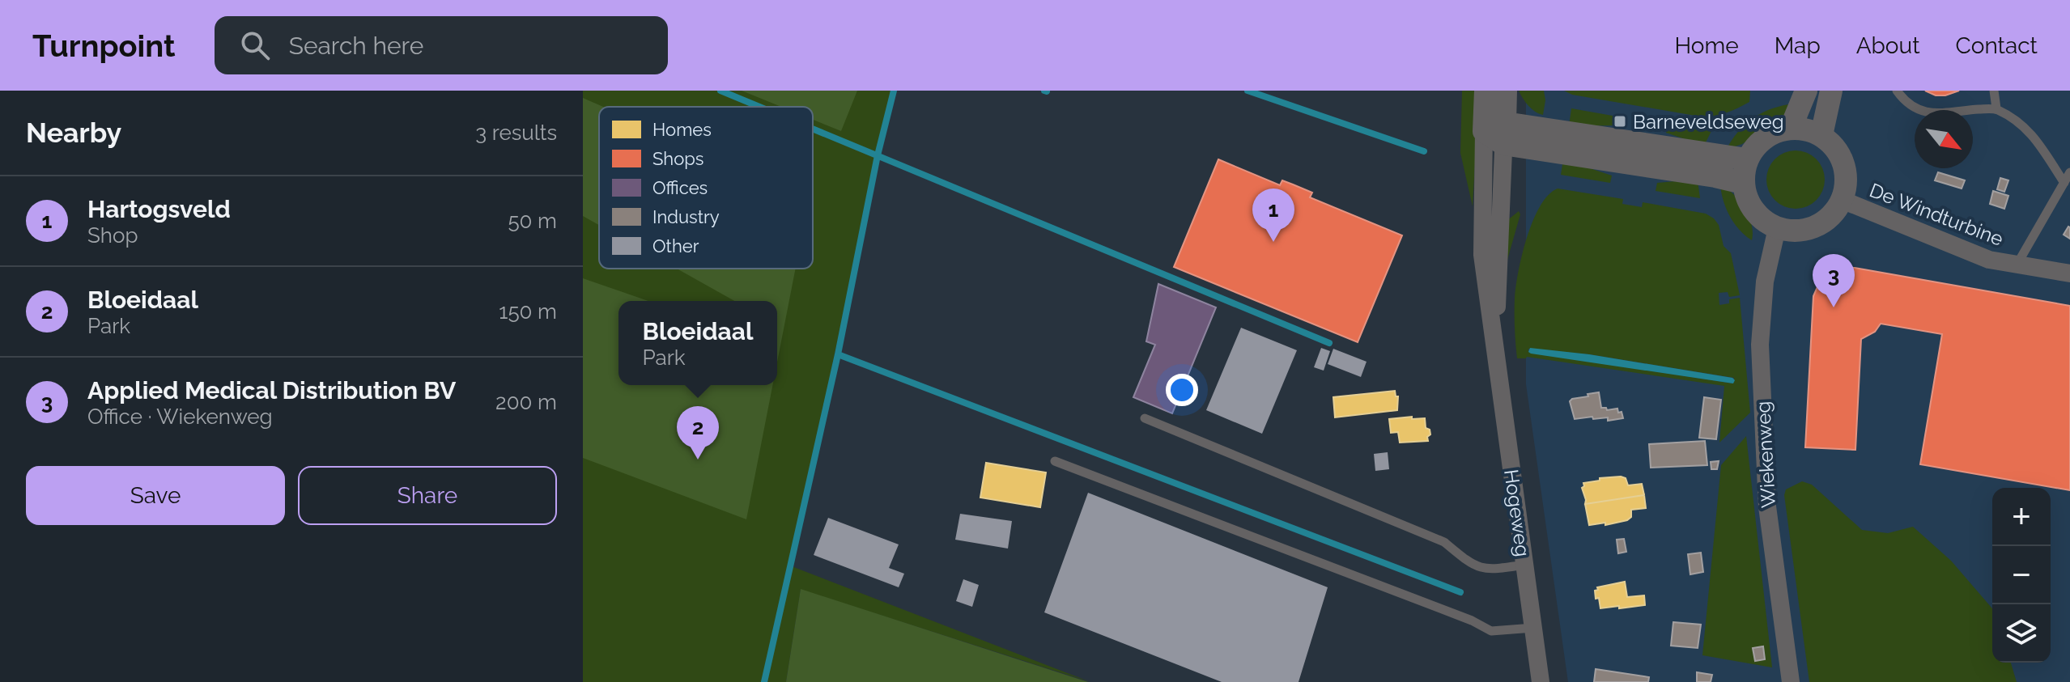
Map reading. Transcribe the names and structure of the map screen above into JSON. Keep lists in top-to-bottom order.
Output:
{
  "streets": {
    "street": ["De Windturbine", "Wiekenweg", "Hogeweg"]
  },
  "crossings": [
    ["De Windturbine", "Wiekenweg"]
  ],
  "places": {
    "transit": ["Barneveldseweg"]
  },
  "legend": [
    "Homes",
    "Shops",
    "Offices",
    "Industry",
    "Other"
  ],
  "north": "bottom right",
  "page": {
    "header": "Turnpoint",
    "search": "Search here",
    "nav": [
      "Home",
      "Map",
      "About",
      "Contact"
    ],
    "heading": ["Nearby", "3 results"],
    "list": [
      {
        "mark": "1",
        "name": "Hartogsveld",
        "note": "Shop",
        "value": "50 m"
      },
      {
        "mark": "2",
        "name": "Bloeidaal",
        "note": "Park",
        "value": "150 m"
      },
      {
        "mark": "3",
        "name": "Applied Medical Distribution BV",
        "note": "Office · Wiekenweg",
        "value": "200 m"
      }
    ],
    "pins": ["1", "3", "2"],
    "popup": ["Bloeidaal", "Park"],
    "buttons": ["Save", "Share"],
    "map_buttons": ["+", "−"]
  }
}
